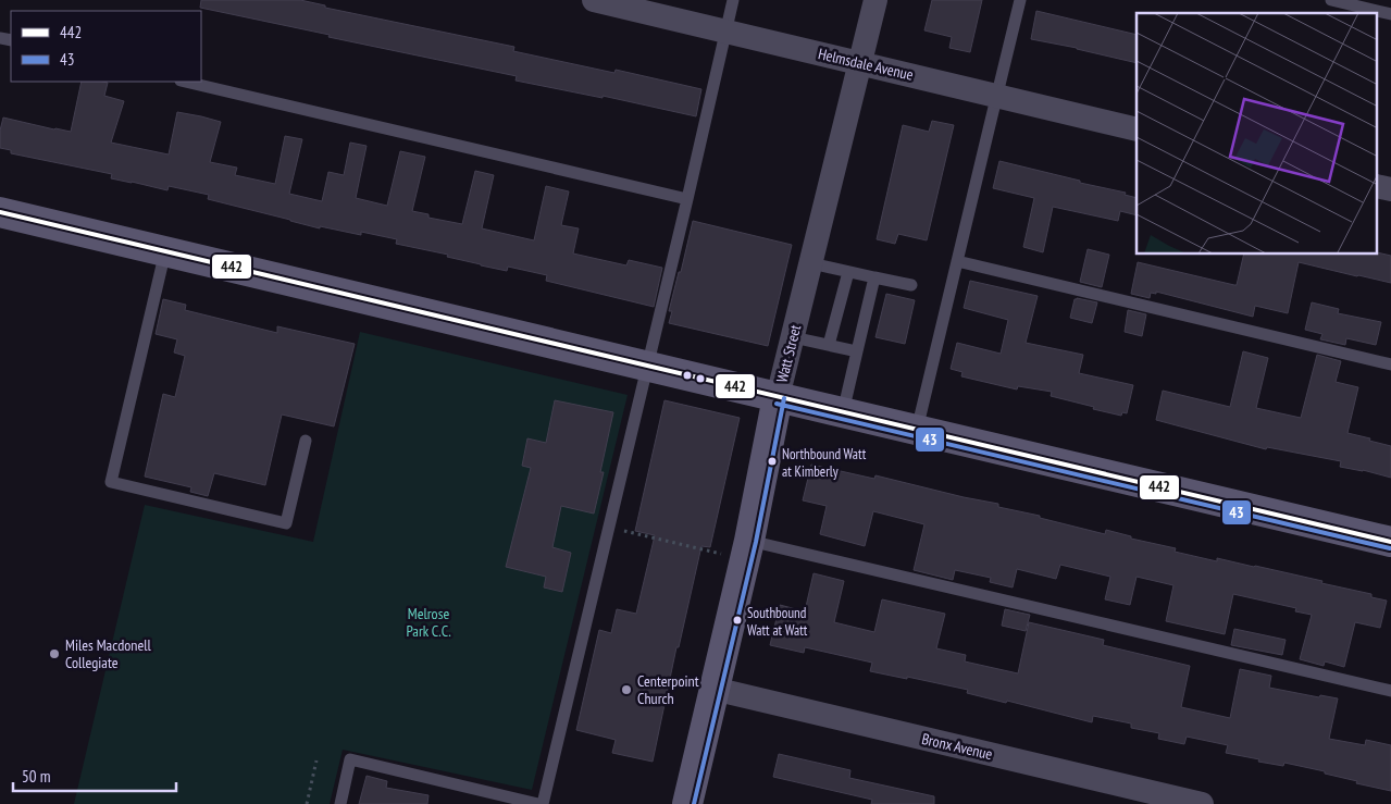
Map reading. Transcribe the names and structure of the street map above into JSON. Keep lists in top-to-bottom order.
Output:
{
  "streets": {
    "street": ["Helmsdale Avenue", "Watt Street", "Bronx Avenue"]
  },
  "crossings": [
    ["Helmsdale Avenue", "Watt Street"],
    ["Watt Street", "Bronx Avenue"]
  ],
  "parks": ["Melrose Park C.C."],
  "places": [
    "Northbound Watt at Kimberly",
    "Southbound Watt at Watt",
    "Miles Macdonell Collegiate",
    "Centerpoint Church"
  ],
  "lines": ["transit line 442", "transit line 43"],
  "legend": ["442", "43"],
  "scale_bar": "50 m"
}
